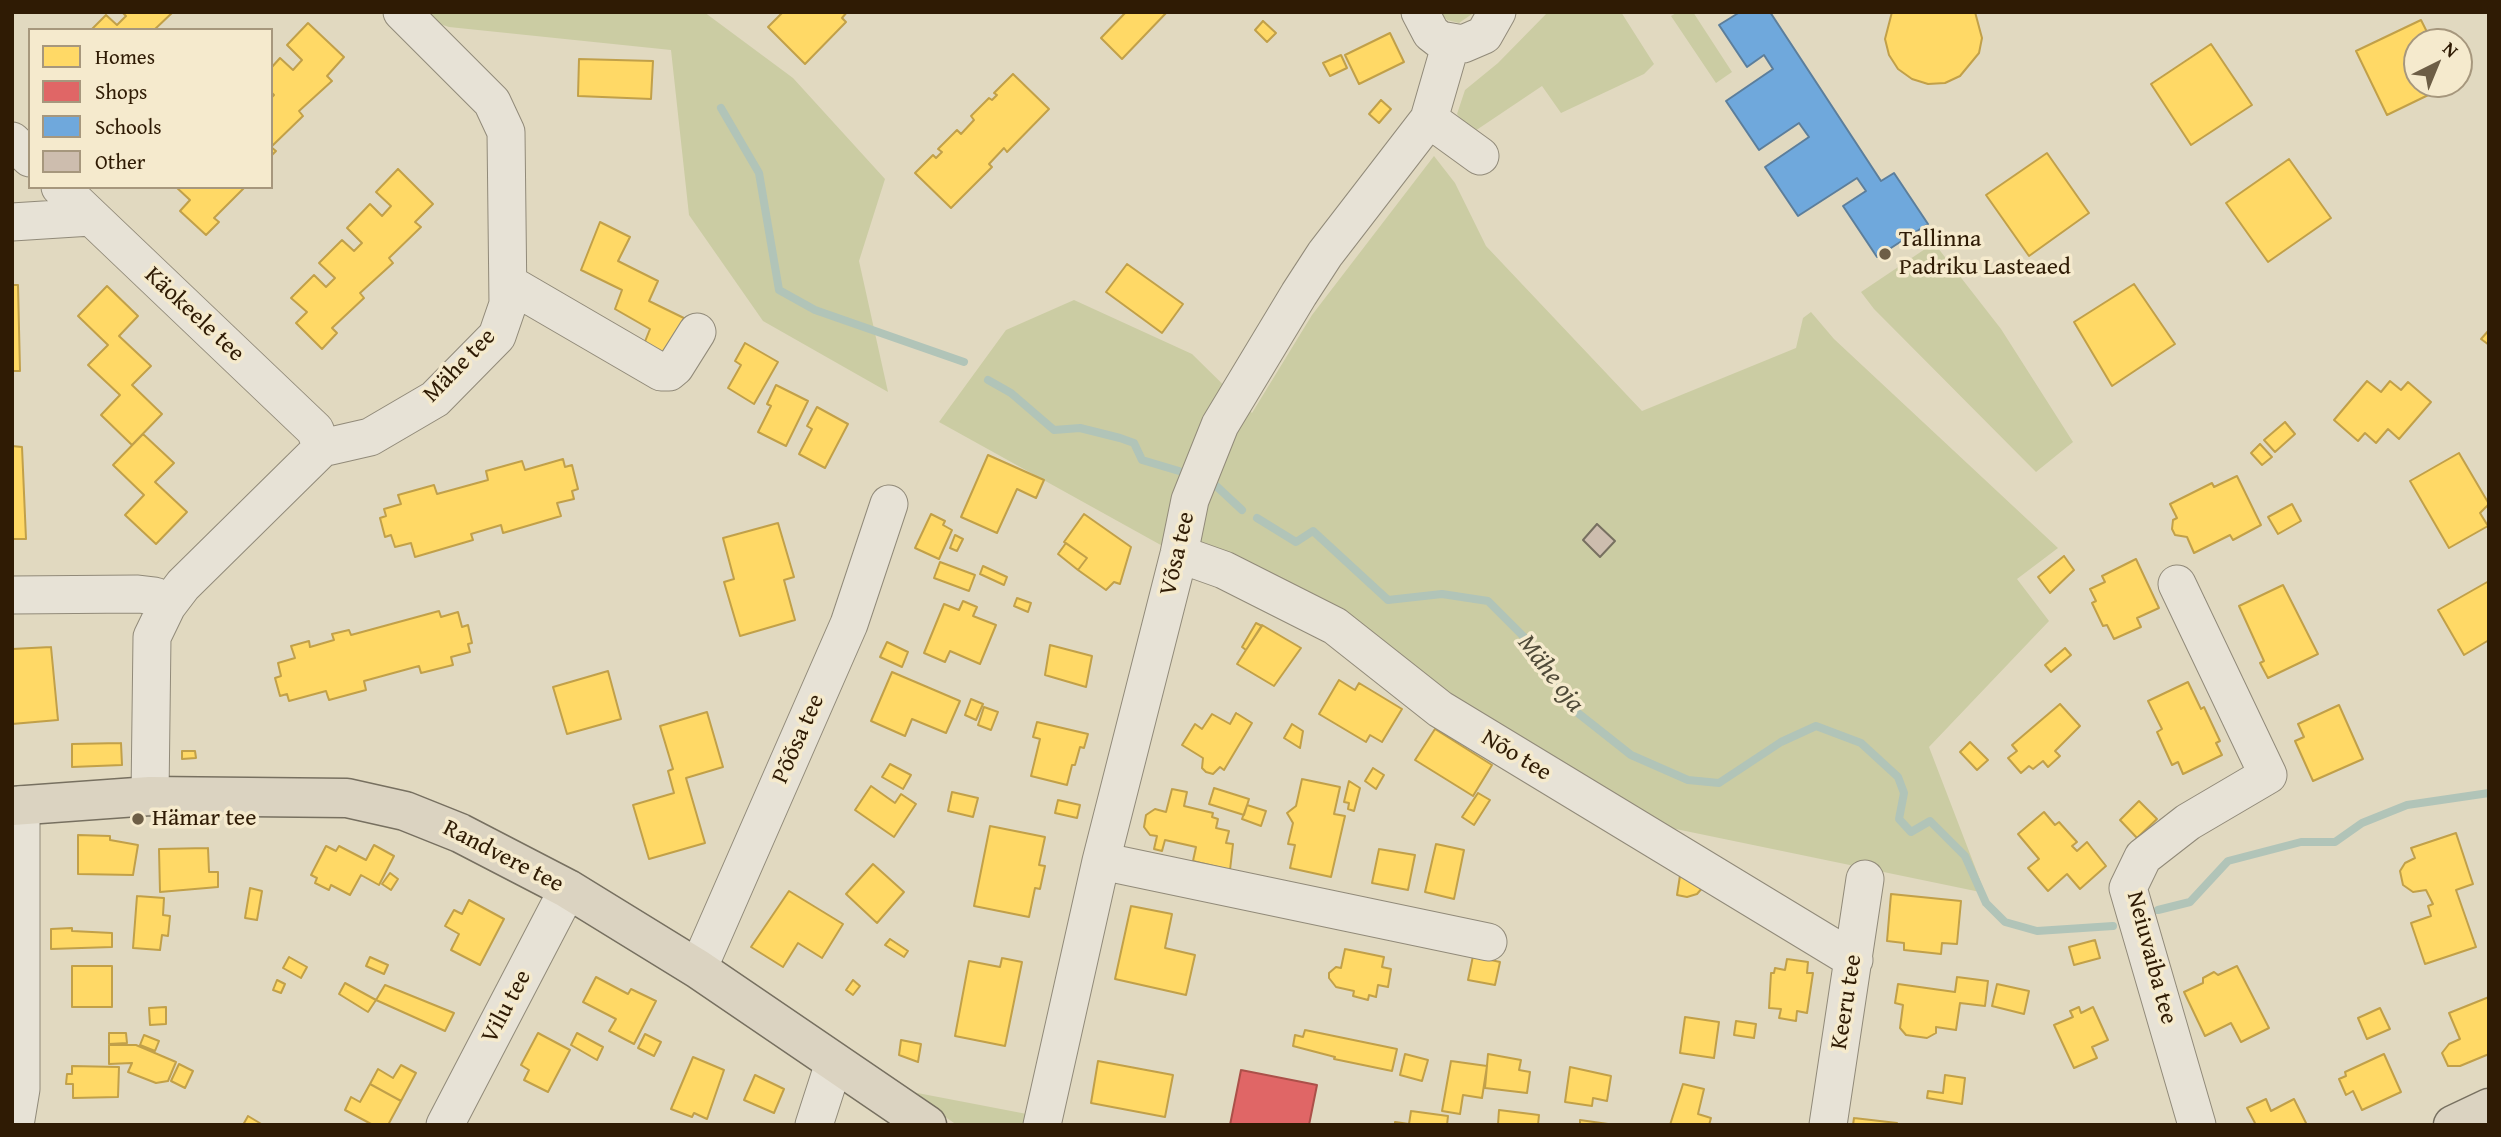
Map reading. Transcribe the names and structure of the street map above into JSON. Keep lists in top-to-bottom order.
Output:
{
  "streets": {
    "main road": ["Randvere tee"],
    "street": [
      "Käokeele tee",
      "Mähe tee",
      "Võsa tee",
      "Põõsa tee",
      "Nõo tee",
      "Neiuvaiba tee",
      "Keeru tee",
      "Vilu tee"
    ]
  },
  "crossings": [
    ["Käokeele tee", "Mähe tee"],
    ["Võsa tee", "Nõo tee"],
    ["Põõsa tee", "Randvere tee"],
    ["Nõo tee", "Keeru tee"],
    ["Randvere tee", "Vilu tee"]
  ],
  "water": ["Mähe oja"],
  "places": ["Tallinna Padriku Lasteaed", "Hämar tee"],
  "legend": [
    "Homes",
    "Shops",
    "Schools",
    "Other"
  ],
  "north": "top right"
}
